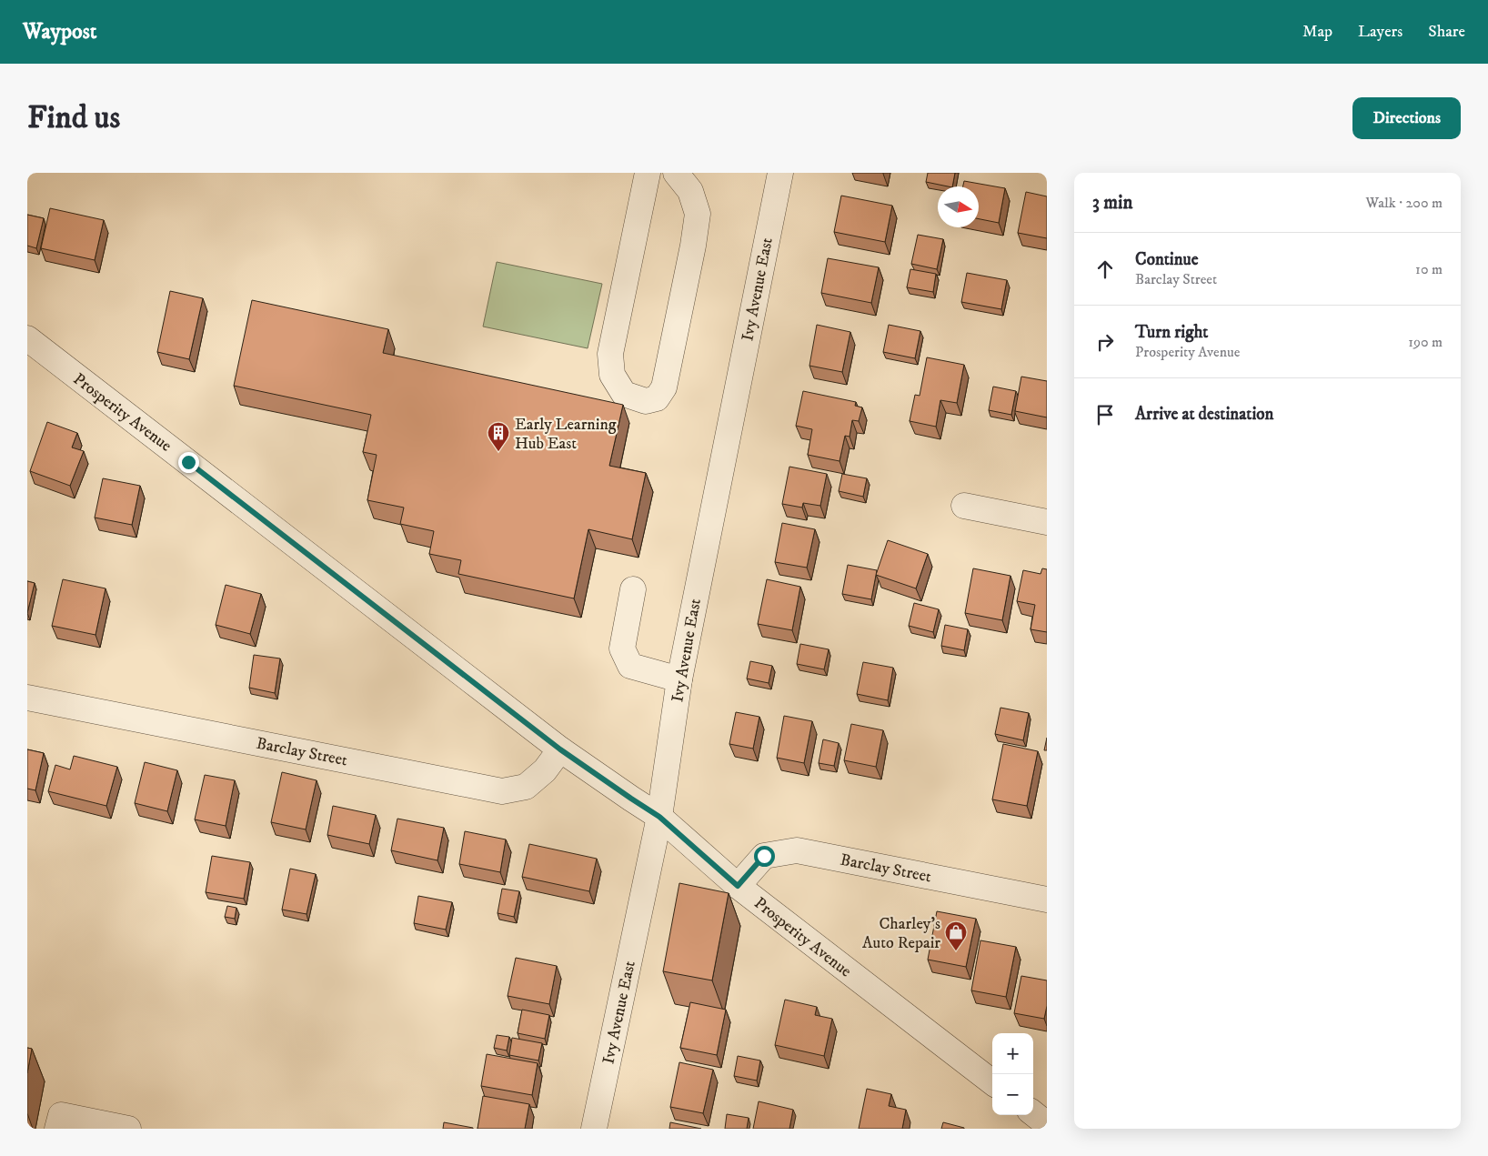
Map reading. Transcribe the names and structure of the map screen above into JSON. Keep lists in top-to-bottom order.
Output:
{
  "streets": {
    "street": ["Ivy Avenue East", "Prosperity Avenue", "Barclay Street"]
  },
  "crossings": [
    ["Ivy Avenue East", "Prosperity Avenue"],
    ["Prosperity Avenue", "Barclay Street"]
  ],
  "places": {
    "building": ["Early Learning Hub East"],
    "shop": ["Charley's Auto Repair"]
  },
  "north": "right",
  "page": {
    "header": "Waypost",
    "nav": ["Map", "Layers", "Share"],
    "buttons": "Directions",
    "title": "Find us",
    "heading": ["3 min", "Walk · 200 m"],
    "list": [
      ["Continue", "Barclay Street", "10 m"],
      ["Turn right", "Prosperity Avenue", "190 m"],
      "Arrive at destination"
    ],
    "map_buttons": ["+", "−"]
  }
}
